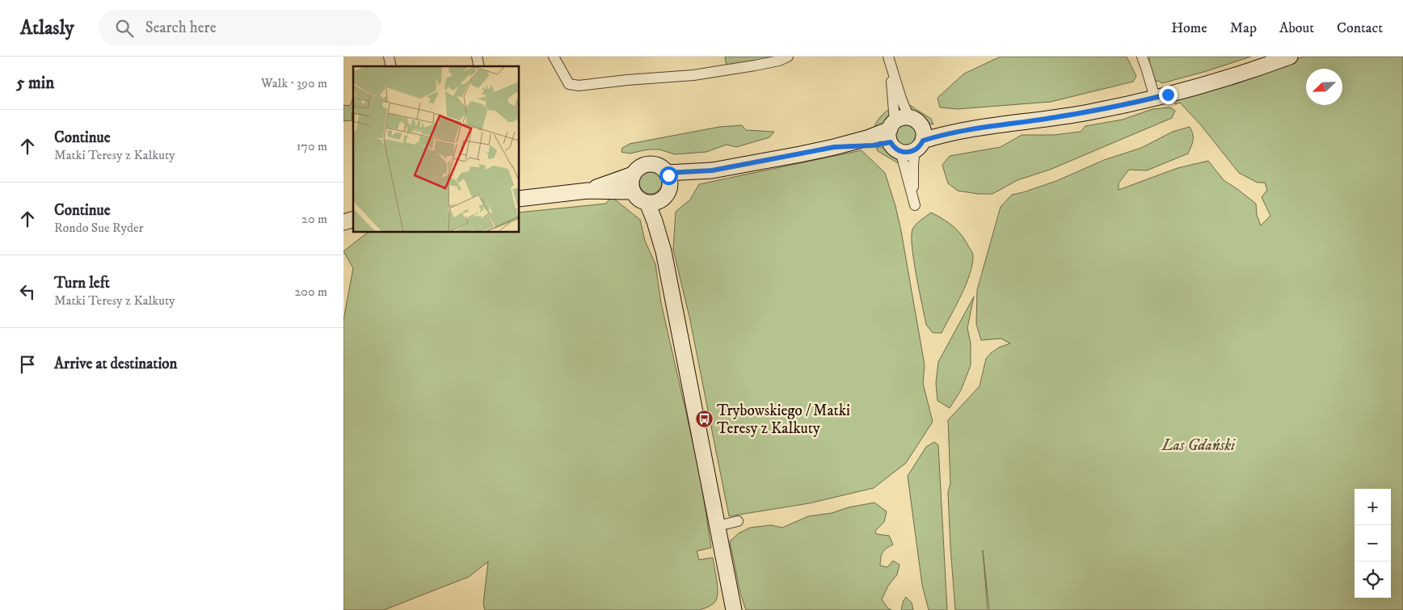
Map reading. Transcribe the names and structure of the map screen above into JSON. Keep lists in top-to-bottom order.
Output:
{
  "parks": ["Las Gdański"],
  "places": {
    "bus stop": ["Trybowskiego / Matki Teresy z Kalkuty"]
  },
  "north": "bottom left",
  "page": {
    "header": "Atlasly",
    "search": "Search here",
    "nav": [
      "Home",
      "Map",
      "About",
      "Contact"
    ],
    "heading": ["5 min", "Walk · 390 m"],
    "list": [
      ["Continue", "Matki Teresy z Kalkuty", "170 m"],
      ["Continue", "Rondo Sue Ryder", "20 m"],
      ["Turn left", "Matki Teresy z Kalkuty", "200 m"],
      "Arrive at destination"
    ],
    "map_buttons": ["+", "−"]
  }
}
